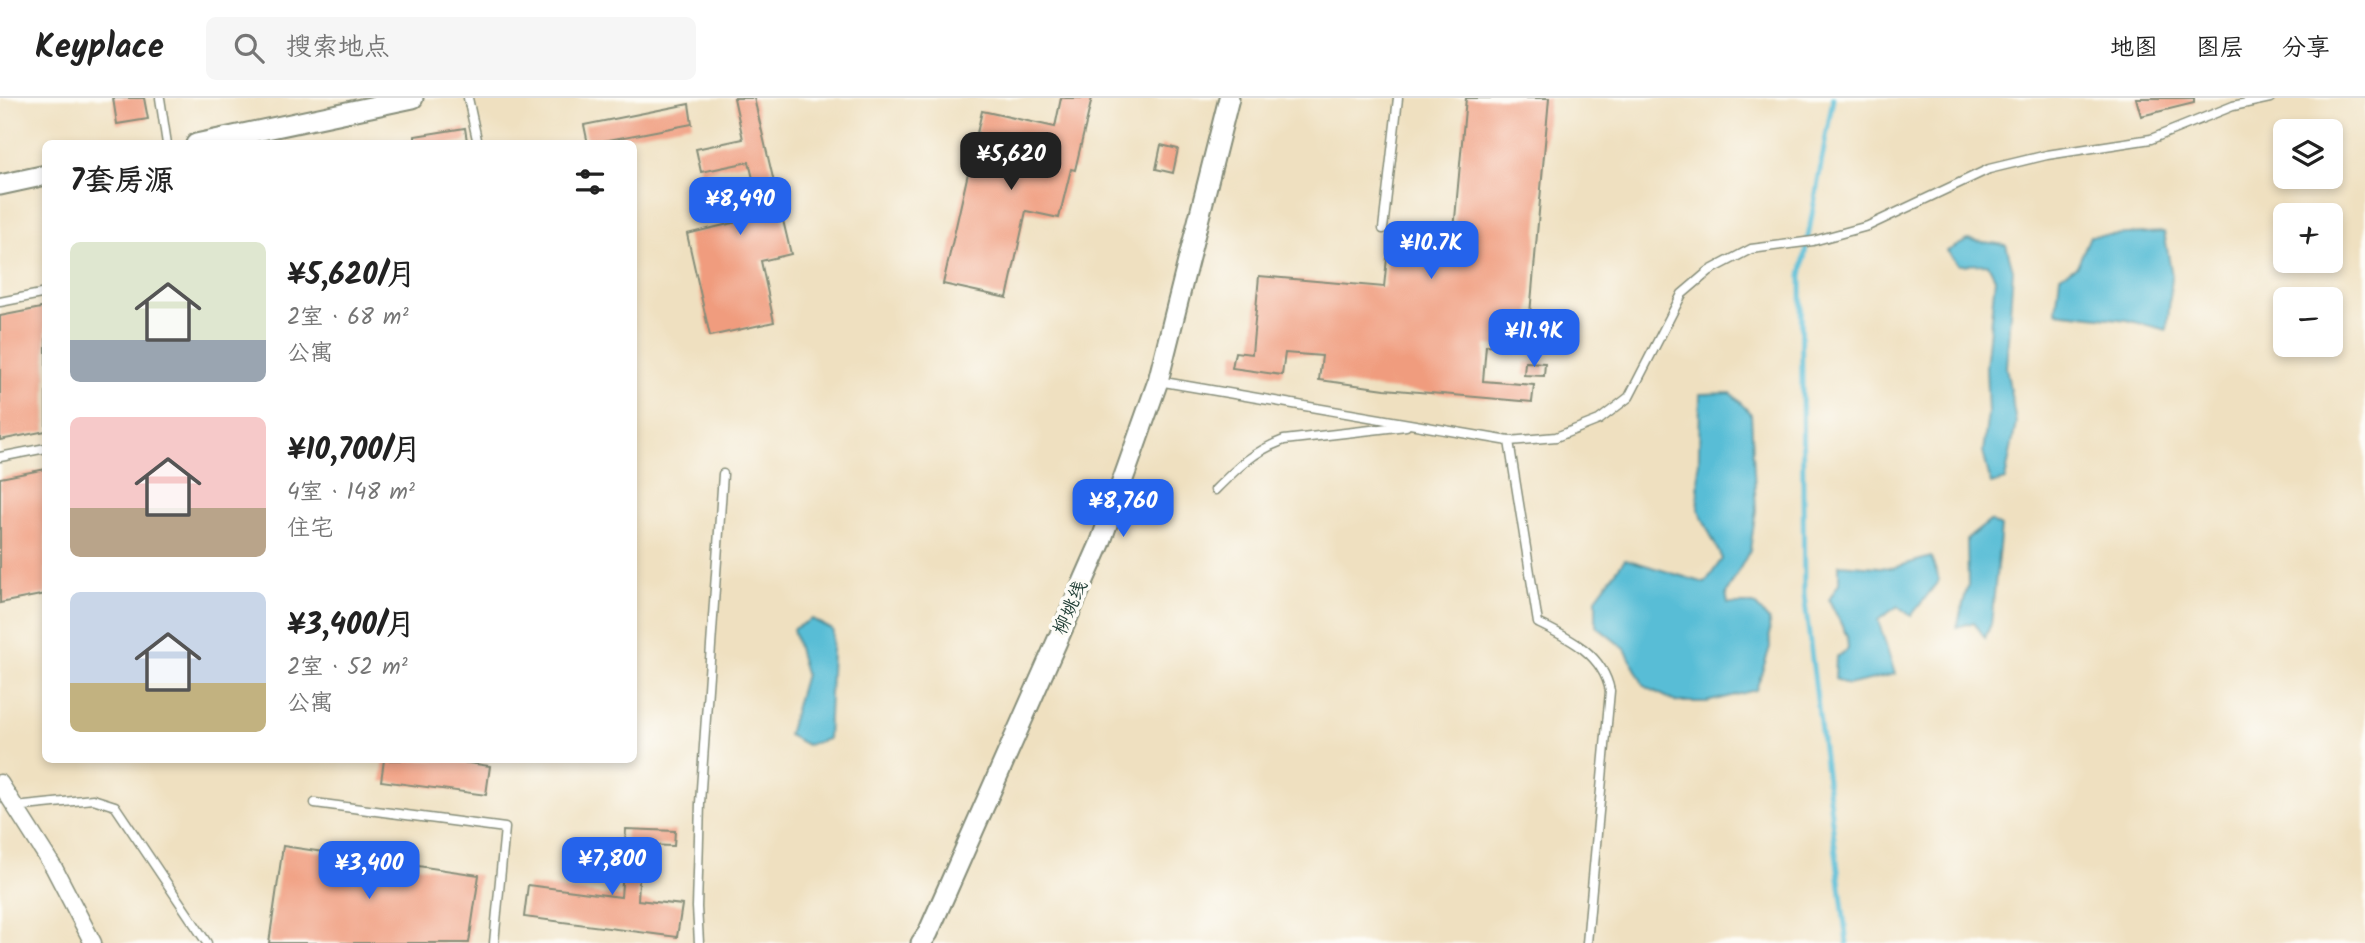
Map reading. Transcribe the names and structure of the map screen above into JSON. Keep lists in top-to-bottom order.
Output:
{
  "streets": {
    "street": ["柳姚线"]
  },
  "page": {
    "header": "Keyplace",
    "search": "搜索地点",
    "nav": ["地图", "图层", "分享"],
    "map_buttons": ["+", "−"],
    "price": [
      "¥5,620",
      "¥8,490",
      "¥10.7K",
      "¥11.9K",
      "¥8,760",
      "¥7,800",
      "¥3,400"
    ],
    "heading": "7套房源",
    "list": [
      {
        "name": "¥5,620/月",
        "note": "2室 · 68 m² · 公寓"
      },
      {
        "name": "¥10,700/月",
        "note": "4室 · 148 m² · 住宅"
      },
      {
        "name": "¥3,400/月",
        "note": "2室 · 52 m² · 公寓"
      }
    ]
  }
}
